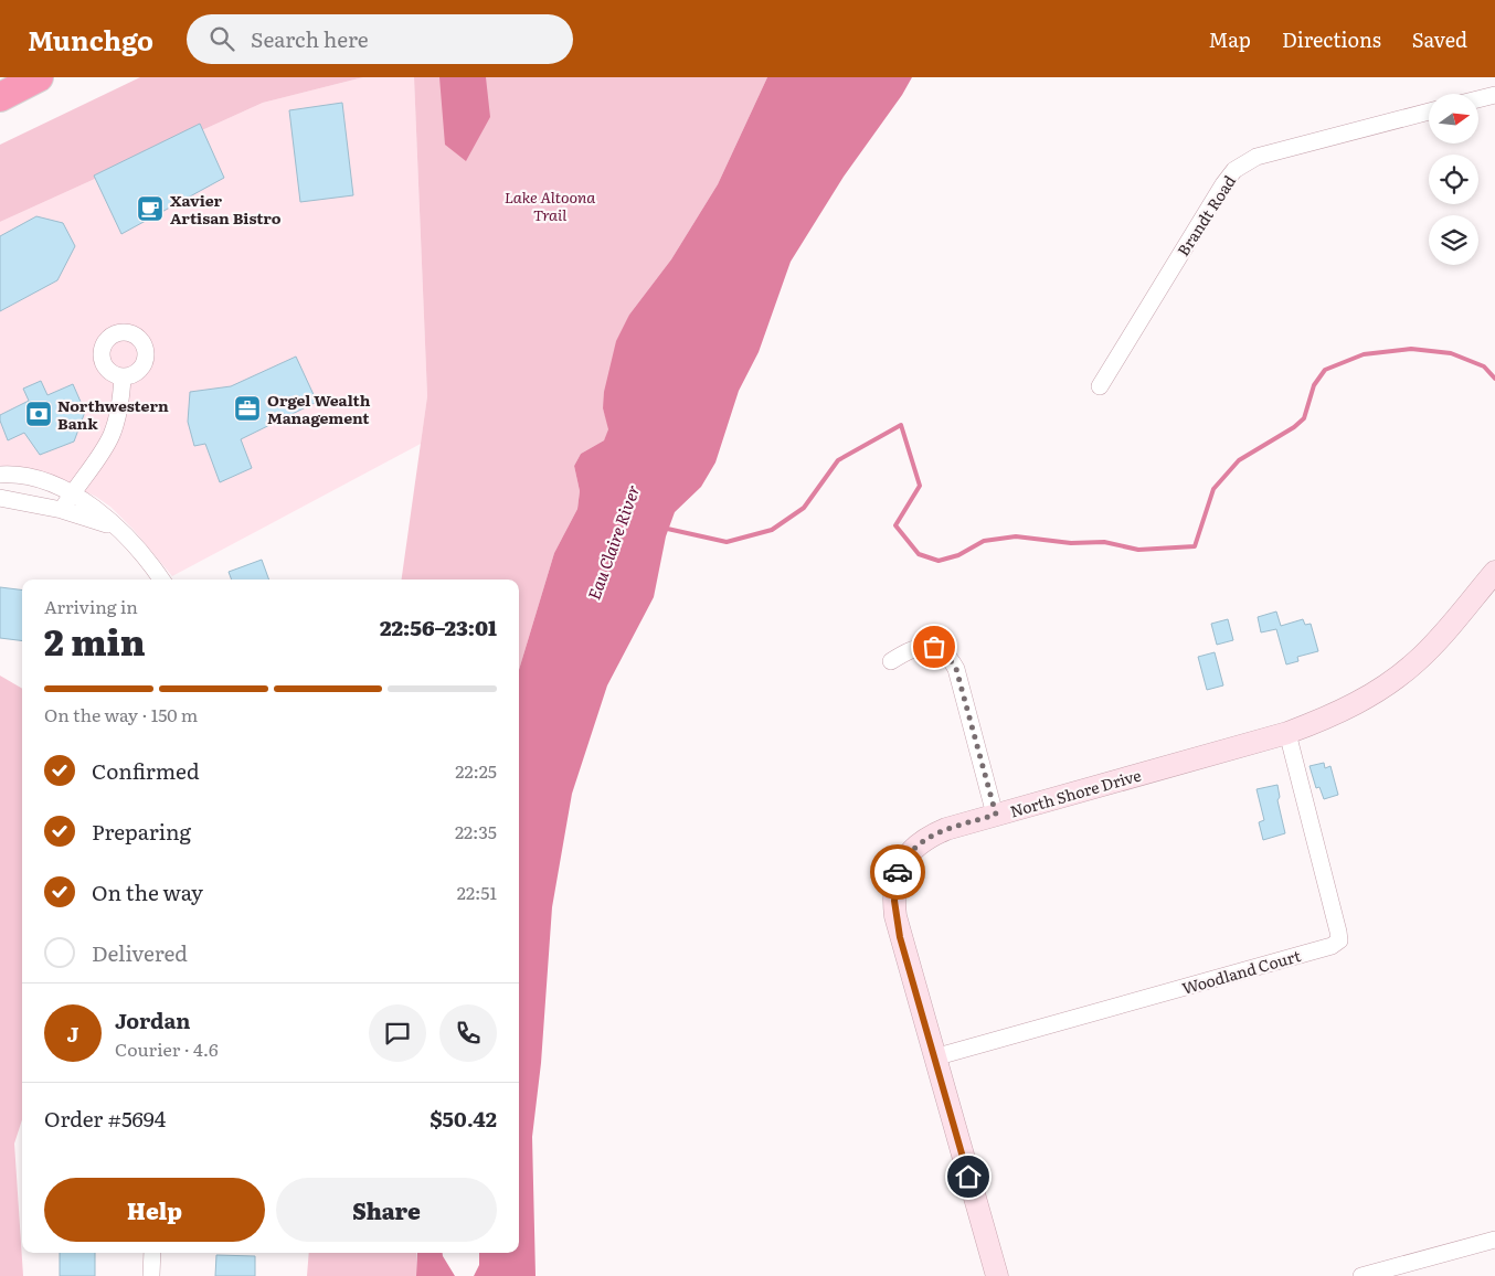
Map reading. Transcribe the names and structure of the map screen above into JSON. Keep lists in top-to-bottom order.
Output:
{
  "streets": {
    "street": ["Brandt Road", "North Shore Drive", "Woodland Court"]
  },
  "crossings": [
    ["North Shore Drive", "Woodland Court"]
  ],
  "water": ["Eau Claire River"],
  "parks": ["Lake Altoona Trail"],
  "places": {
    "cafe": ["Xavier Artisan Bistro"],
    "office": ["Orgel Wealth Management"],
    "bank": ["Northwestern Bank"]
  },
  "north": "right",
  "page": {
    "header": "Munchgo",
    "search": "Search here",
    "nav": ["Map", "Directions", "Saved"],
    "heading": ["2 min", "Arriving in", "22:56–23:01"],
    "panel": [
      "Jordan",
      "Courier · 4.6",
      "Order #5694",
      "$50.42"
    ],
    "bar": "On the way · 150 m",
    "list": [
      ["Confirmed", "22:25"],
      ["Preparing", "22:35"],
      ["On the way", "22:51"],
      "Delivered"
    ],
    "round": "J",
    "buttons": ["Help", "Share"]
  }
}
